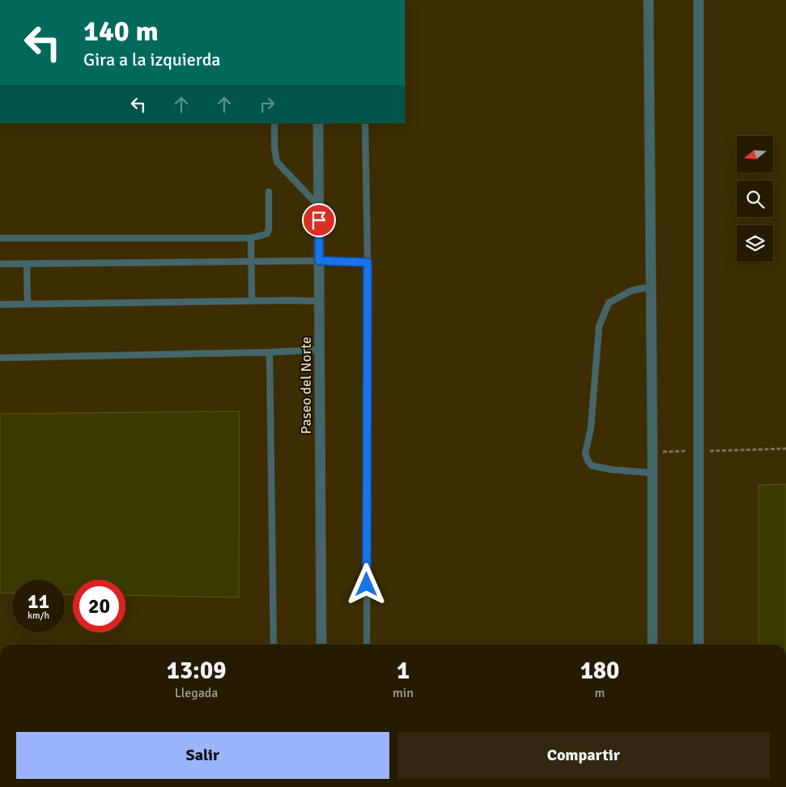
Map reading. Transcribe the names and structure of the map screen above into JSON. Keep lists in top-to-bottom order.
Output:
{
  "streets": {
    "street": ["Paseo del Norte"]
  },
  "north": "left",
  "page": {
    "turn": ["140 m", "Gira a la izquierda"],
    "speed": "11 km/h",
    "limit": "20",
    "eta": [
      "13:09",
      "Llegada",
      "1",
      "min",
      "180",
      "m"
    ],
    "buttons": ["Salir", "Compartir"]
  }
}
